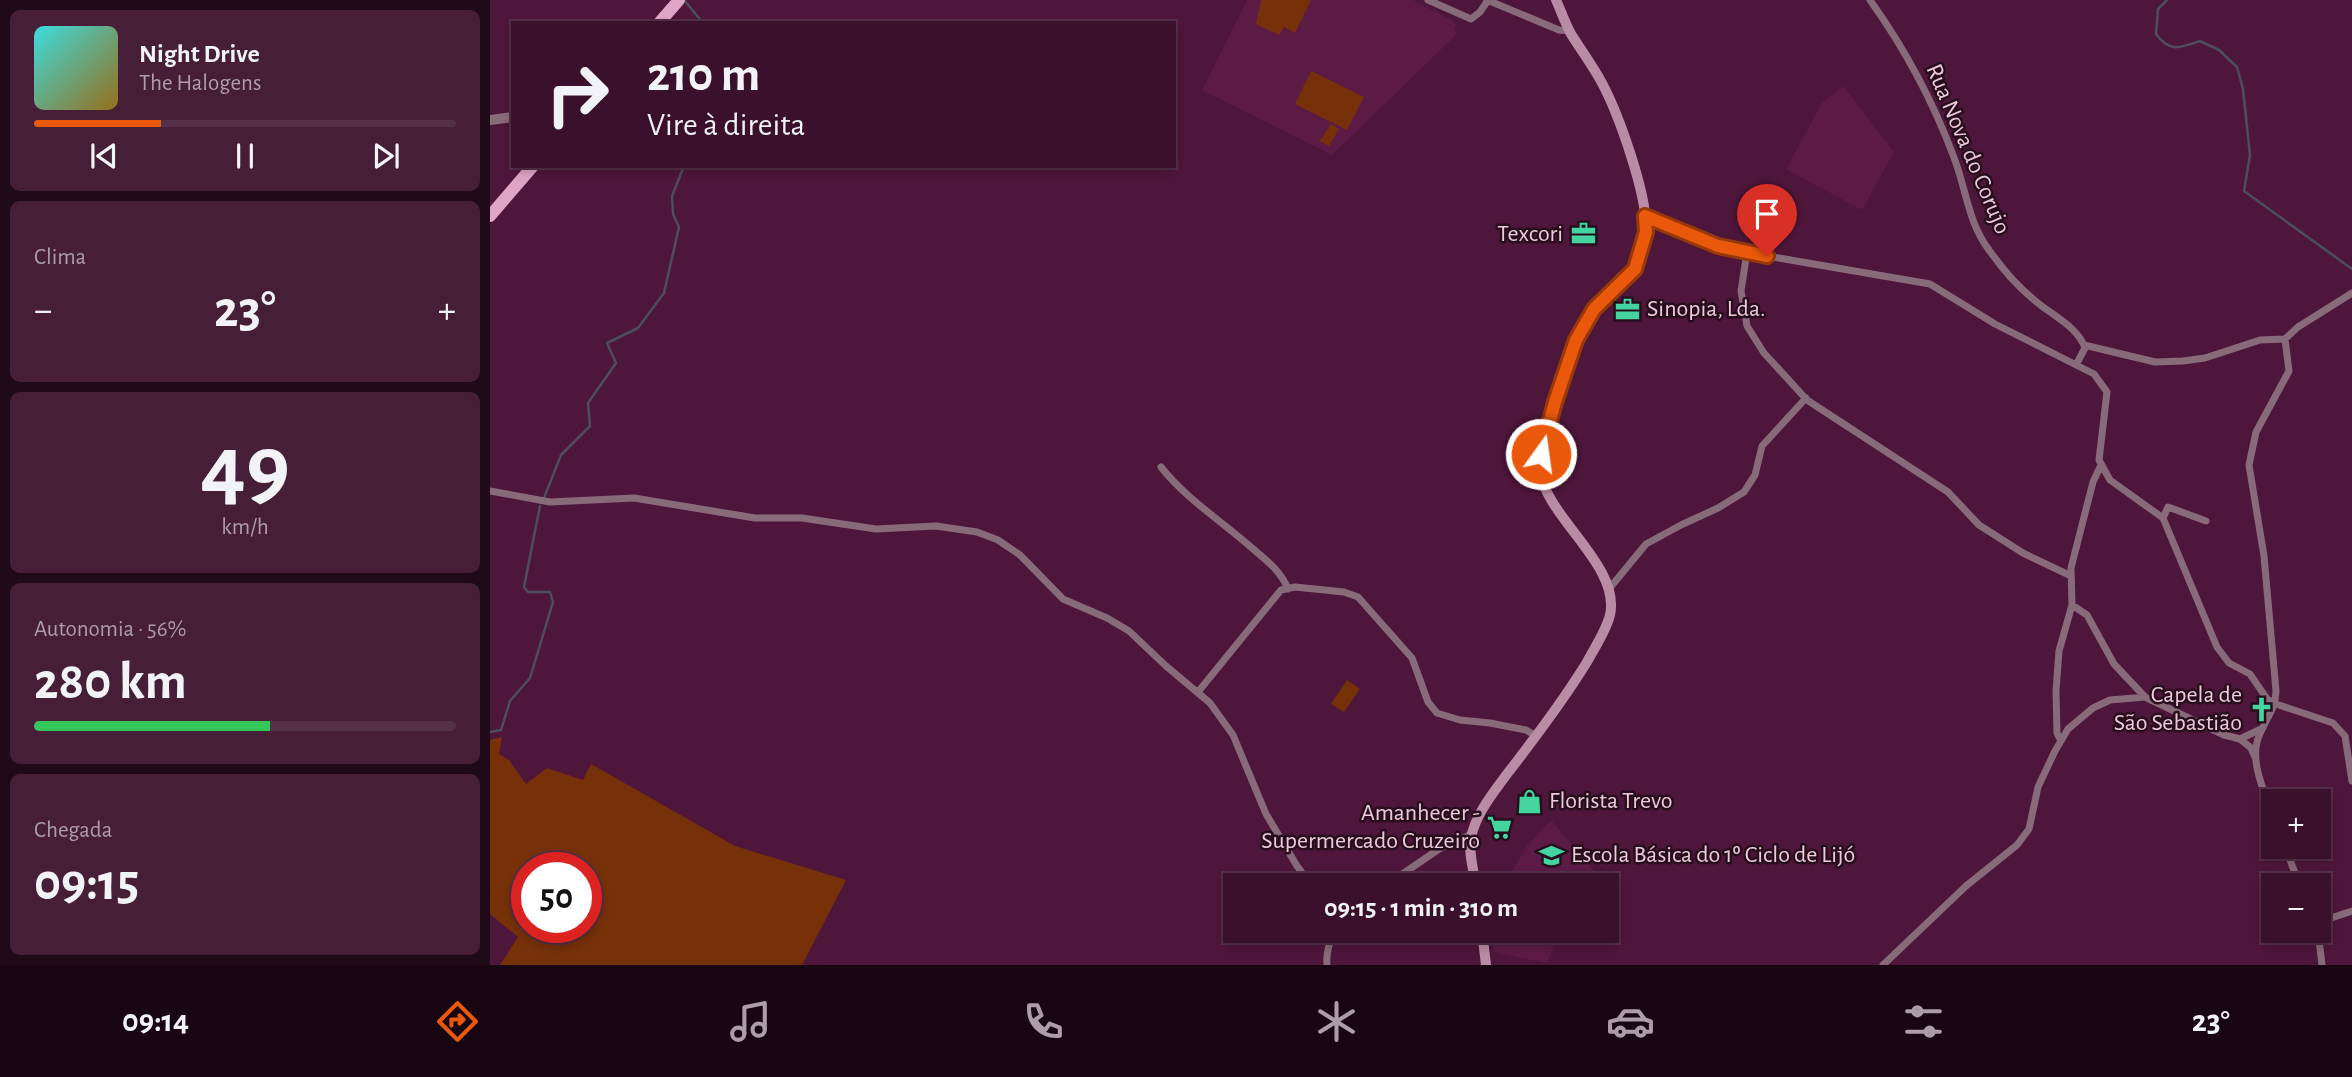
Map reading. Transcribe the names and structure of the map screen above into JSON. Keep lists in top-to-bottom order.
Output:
{
  "streets": {
    "street": ["Rua Nova do Corujo"]
  },
  "places": {
    "office": ["Texcori", "Sinopia, Lda."],
    "church": ["Capela de São Sebastião"],
    "shop": ["Florista Trevo"],
    "supermarket": ["Amanhecer - Supermercado Cruzeiro"],
    "school or university": ["Escola Básica do 1º Ciclo de Lijó"]
  },
  "page": {
    "turn": ["210 m", "Vire à direita"],
    "song": ["Night Drive", "The Halogens"],
    "tile": [
      "Clima",
      ["49", "km/h"],
      ["Autonomia · 56%", "280 km"],
      ["Chegada", "09:15"]
    ],
    "heat": ["−", "23°", "+"],
    "map_buttons": ["+", "−"],
    "limit": "50",
    "trip": "09:15 · 1 min · 310 m",
    "tabs": ["09:14", "23°"]
  }
}
